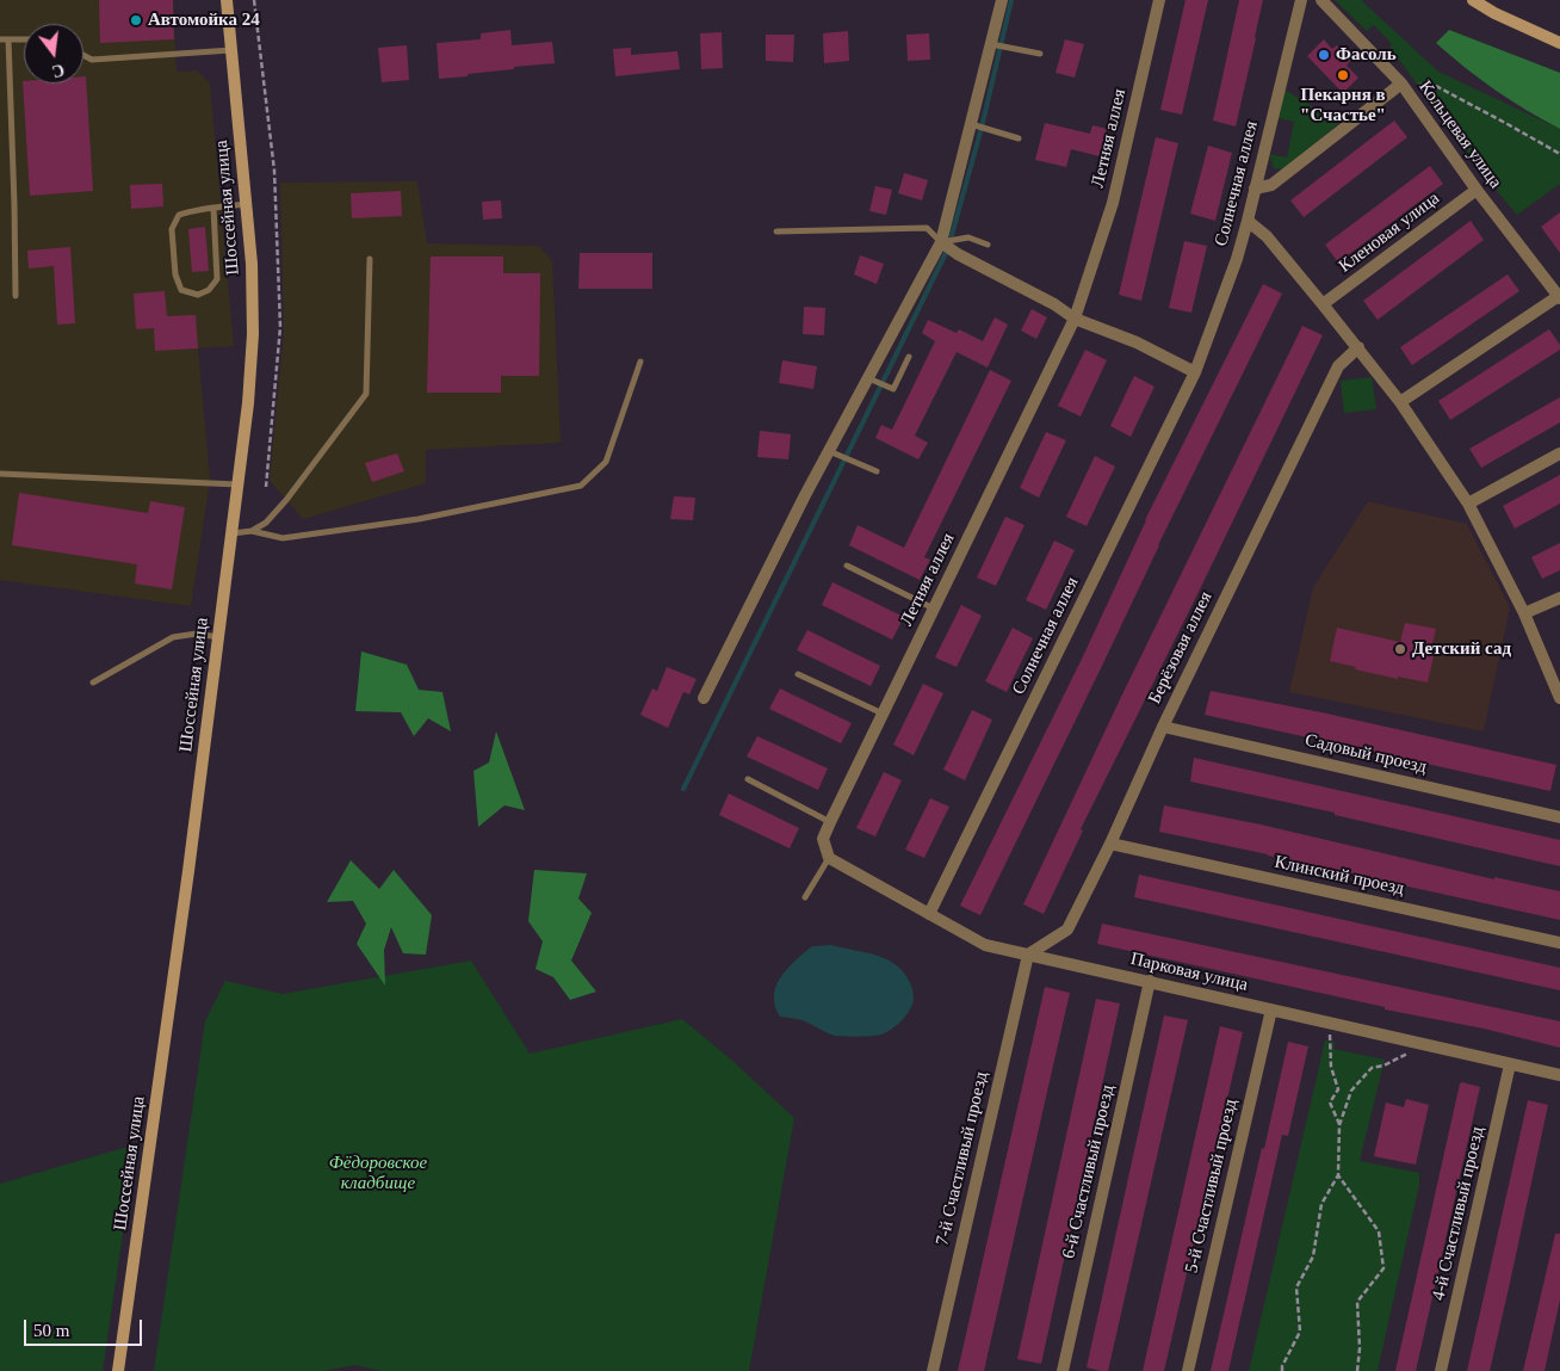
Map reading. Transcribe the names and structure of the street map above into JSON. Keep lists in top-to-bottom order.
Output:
{
  "streets": {
    "main road": ["Шоссейная улица"],
    "street": [
      "Кольцевая улица",
      "Летняя аллея",
      "Солнечная аллея",
      "Кленовая улица",
      "Берёзовая аллея",
      "Садовый проезд",
      "Клинский проезд",
      "Парковая улица",
      "7-й Счастливый проезд",
      "6-й Счастливый проезд",
      "5-й Счастливый проезд",
      "4-й Счастливый проезд"
    ]
  },
  "crossings": [
    ["Кольцевая улица", "Кленовая улица"],
    ["Летняя аллея", "Парковая улица"],
    ["Солнечная аллея", "Парковая улица"],
    ["Берёзовая аллея", "Садовый проезд"],
    ["Берёзовая аллея", "Клинский проезд"],
    ["Берёзовая аллея", "Парковая улица"],
    ["Берёзовая аллея", "7-й Счастливый проезд"],
    ["Парковая улица", "7-й Счастливый проезд"],
    ["Парковая улица", "6-й Счастливый проезд"],
    ["Парковая улица", "5-й Счастливый проезд"],
    ["Парковая улица", "4-й Счастливый проезд"]
  ],
  "parks": ["Фёдоровское кладбище"],
  "places": [
    "Автомойка 24",
    "Фасоль",
    "Пекарня в \"Счастье\"",
    "Детский сад"
  ],
  "scale_bar": "50 m",
  "north": "bottom"
}
